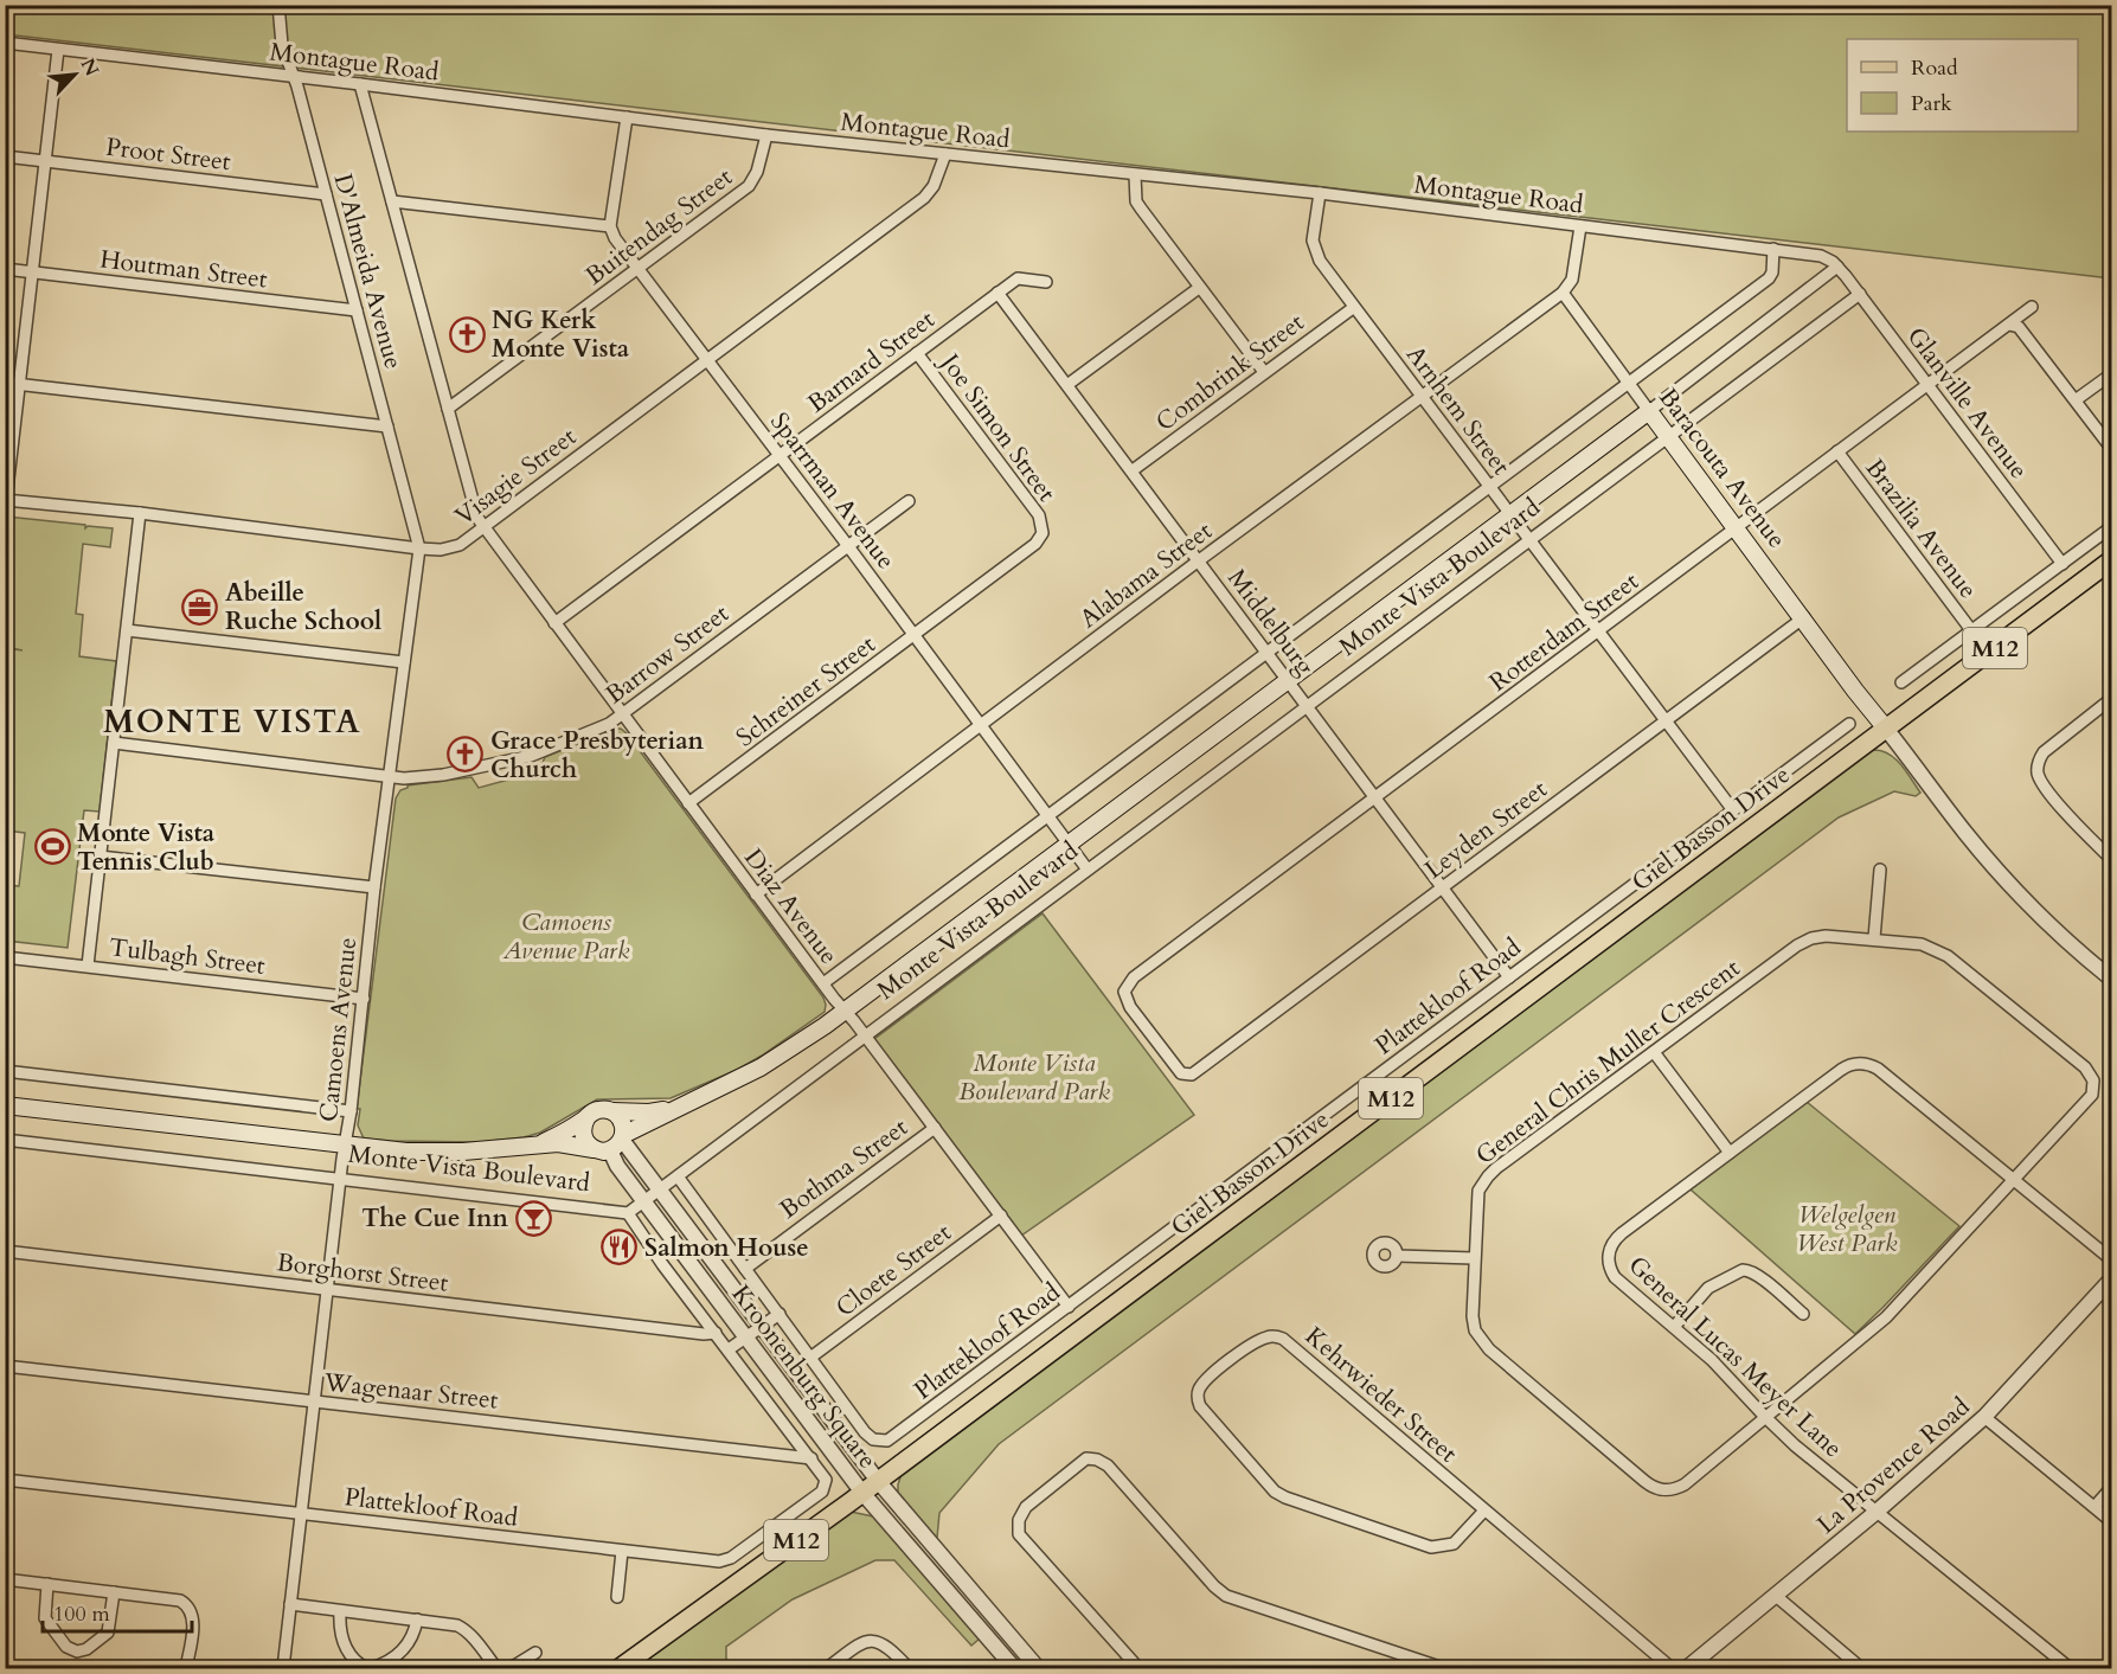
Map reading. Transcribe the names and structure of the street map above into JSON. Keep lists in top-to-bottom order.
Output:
{
  "streets": {
    "main road": [
      "Baracouta Avenue",
      "Monte Vista Boulevard",
      "M12",
      "Giel Basson Drive"
    ],
    "street": [
      "Montague Road",
      "Proot Street",
      "Buitendag Street",
      "Houtman Street",
      "D'Almeida Avenue",
      "Barnard Street",
      "Combrink Street",
      "Glanville Avenue",
      "Arnhem Street",
      "Joe Simon Street",
      "Visagie Street",
      "Sparrman Avenue",
      "Brazilia Avenue",
      "Alabama Street",
      "Middelburg",
      "Rotterdam Street",
      "Barrow Street",
      "Schreiner Street",
      "Leyden Street",
      "Diaz Avenue",
      "Tulbagh Street",
      "Plattekloof Road",
      "Camoens Avenue",
      "General Chris Muller Crescent",
      "Bothma Street",
      "Cloete Street",
      "Borghorst Street",
      "General Lucas Meyer Lane",
      "Kroonenburg Square",
      "Wagenaar Street",
      "Kehrwieder Street",
      "La Provence Road"
    ]
  },
  "crossings": [
    ["Montague Road", "Buitendag Street"],
    ["Montague Road", "D'Almeida Avenue"],
    ["Montague Road", "Glanville Avenue"],
    ["Montague Road", "Arnhem Street"],
    ["Montague Road", "Visagie Street"],
    ["Montague Road", "Monte Vista Boulevard"],
    ["Proot Street", "D'Almeida Avenue"],
    ["Buitendag Street", "D'Almeida Avenue"],
    ["Buitendag Street", "Sparrman Avenue"],
    ["Houtman Street", "D'Almeida Avenue"],
    ["D'Almeida Avenue", "Visagie Street"],
    ["D'Almeida Avenue", "Diaz Avenue"],
    ["D'Almeida Avenue", "Camoens Avenue"],
    ["Barnard Street", "Joe Simon Street"],
    ["Barnard Street", "Sparrman Avenue"],
    ["Barnard Street", "Middelburg"],
    ["Barnard Street", "Diaz Avenue"],
    ["Combrink Street", "Arnhem Street"],
    ["Combrink Street", "Middelburg"],
    ["Glanville Avenue", "Monte Vista Boulevard"],
    ["Glanville Avenue", "Rotterdam Street"],
    ["Arnhem Street", "Alabama Street"],
    ["Arnhem Street", "Monte Vista Boulevard"],
    ["Arnhem Street", "Rotterdam Street"],
    ["Arnhem Street", "Leyden Street"],
    ["Arnhem Street", "Plattekloof Road"],
    ["Joe Simon Street", "Sparrman Avenue"],
    ["Joe Simon Street", "Schreiner Street"],
    ["Baracouta Avenue", "Alabama Street"],
    ["Baracouta Avenue", "Monte Vista Boulevard"],
    ["Baracouta Avenue", "Rotterdam Street"],
    ["Baracouta Avenue", "Giel Basson Drive"],
    ["Baracouta Avenue", "Leyden Street"],
    ["Visagie Street", "Sparrman Avenue"],
    ["Visagie Street", "Diaz Avenue"],
    ["Visagie Street", "Camoens Avenue"],
    ["Sparrman Avenue", "Alabama Street"],
    ["Sparrman Avenue", "Monte Vista Boulevard"],
    ["Sparrman Avenue", "Barrow Street"],
    ["Sparrman Avenue", "Schreiner Street"],
    ["Brazilia Avenue", "Rotterdam Street"],
    ["Alabama Street", "Middelburg"],
    ["Alabama Street", "Diaz Avenue"],
    ["Monte Vista Boulevard", "Middelburg"],
    ["Monte Vista Boulevard", "Diaz Avenue"],
    ["Monte Vista Boulevard", "Camoens Avenue"],
    ["Monte Vista Boulevard", "Kroonenburg Square"],
    ["Middelburg", "Rotterdam Street"],
    ["Middelburg", "Leyden Street"],
    ["Middelburg", "Plattekloof Road"],
    ["Rotterdam Street", "Leyden Street"],
    ["Barrow Street", "Diaz Avenue"],
    ["Barrow Street", "Camoens Avenue"],
    ["Schreiner Street", "Diaz Avenue"],
    ["Giel Basson Drive", "Kroonenburg Square"],
    ["Diaz Avenue", "Plattekloof Road"],
    ["Diaz Avenue", "Bothma Street"],
    ["Diaz Avenue", "Cloete Street"],
    ["Tulbagh Street", "Camoens Avenue"],
    ["Plattekloof Road", "Camoens Avenue"],
    ["Plattekloof Road", "Kroonenburg Square"],
    ["Camoens Avenue", "Borghorst Street"],
    ["Camoens Avenue", "Wagenaar Street"],
    ["General Chris Muller Crescent", "General Lucas Meyer Lane"],
    ["Bothma Street", "Kroonenburg Square"],
    ["Cloete Street", "Kroonenburg Square"],
    ["Borghorst Street", "Kroonenburg Square"],
    ["General Lucas Meyer Lane", "La Provence Road"],
    ["Kroonenburg Square", "Wagenaar Street"]
  ],
  "districts": ["MONTE VISTA"],
  "parks": ["Camoens Avenue Park", "Monte Vista Boulevard Park", "Welgelgen West Park"],
  "places": {
    "church": ["NG Kerk Monte Vista", "Grace Presbyterian Church"],
    "office": ["Abeille Ruche School"],
    "sports": ["Monte Vista Tennis Club"],
    "bar": ["The Cue Inn"],
    "restaurant": ["Salmon House"]
  },
  "legend": ["Road", "Park"],
  "scale_bar": "100 m",
  "north": "top right"
}
